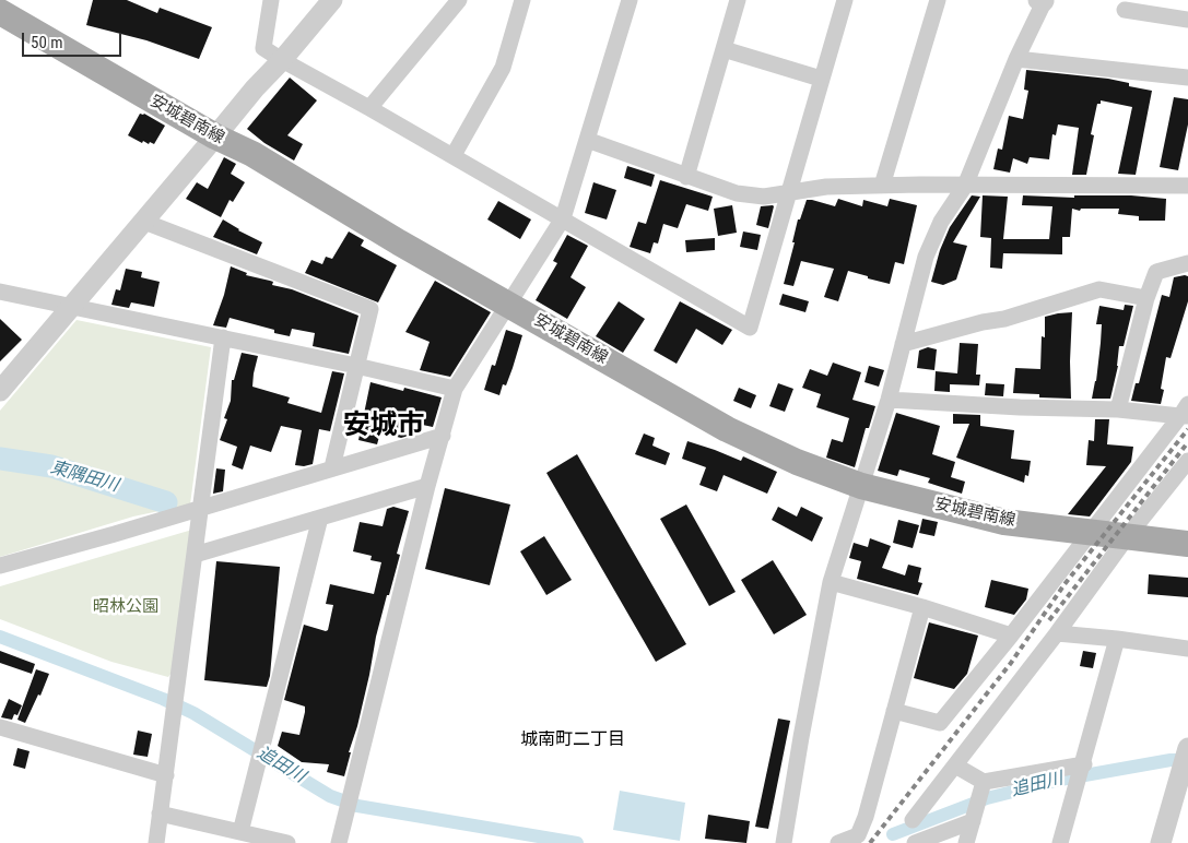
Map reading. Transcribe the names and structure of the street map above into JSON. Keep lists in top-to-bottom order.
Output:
{
  "streets": {
    "main road": ["安城碧南線"]
  },
  "districts": ["安城市", "城南町二丁目"],
  "water": ["東隅田川", "追田川"],
  "parks": ["昭林公園"],
  "scale_bar": "50 m"
}
